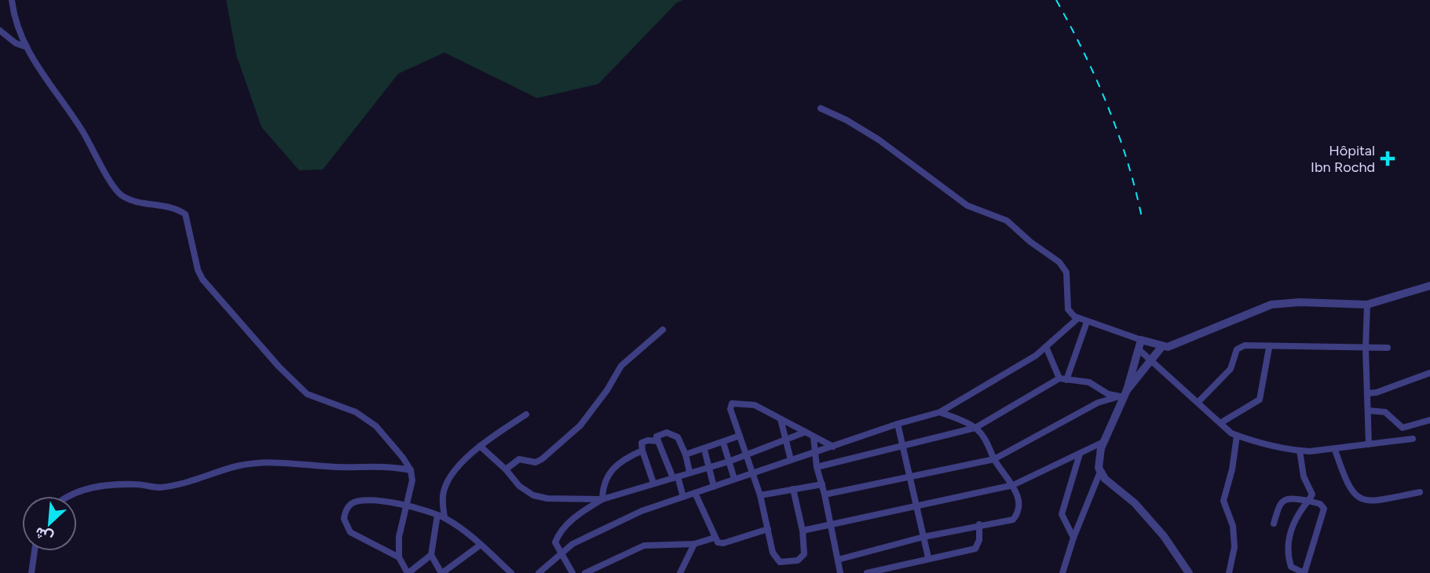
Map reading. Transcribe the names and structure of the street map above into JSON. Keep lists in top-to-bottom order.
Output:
{
  "places": {
    "health": ["Hôpital Ibn Rochd"]
  },
  "north": "bottom left"
}
